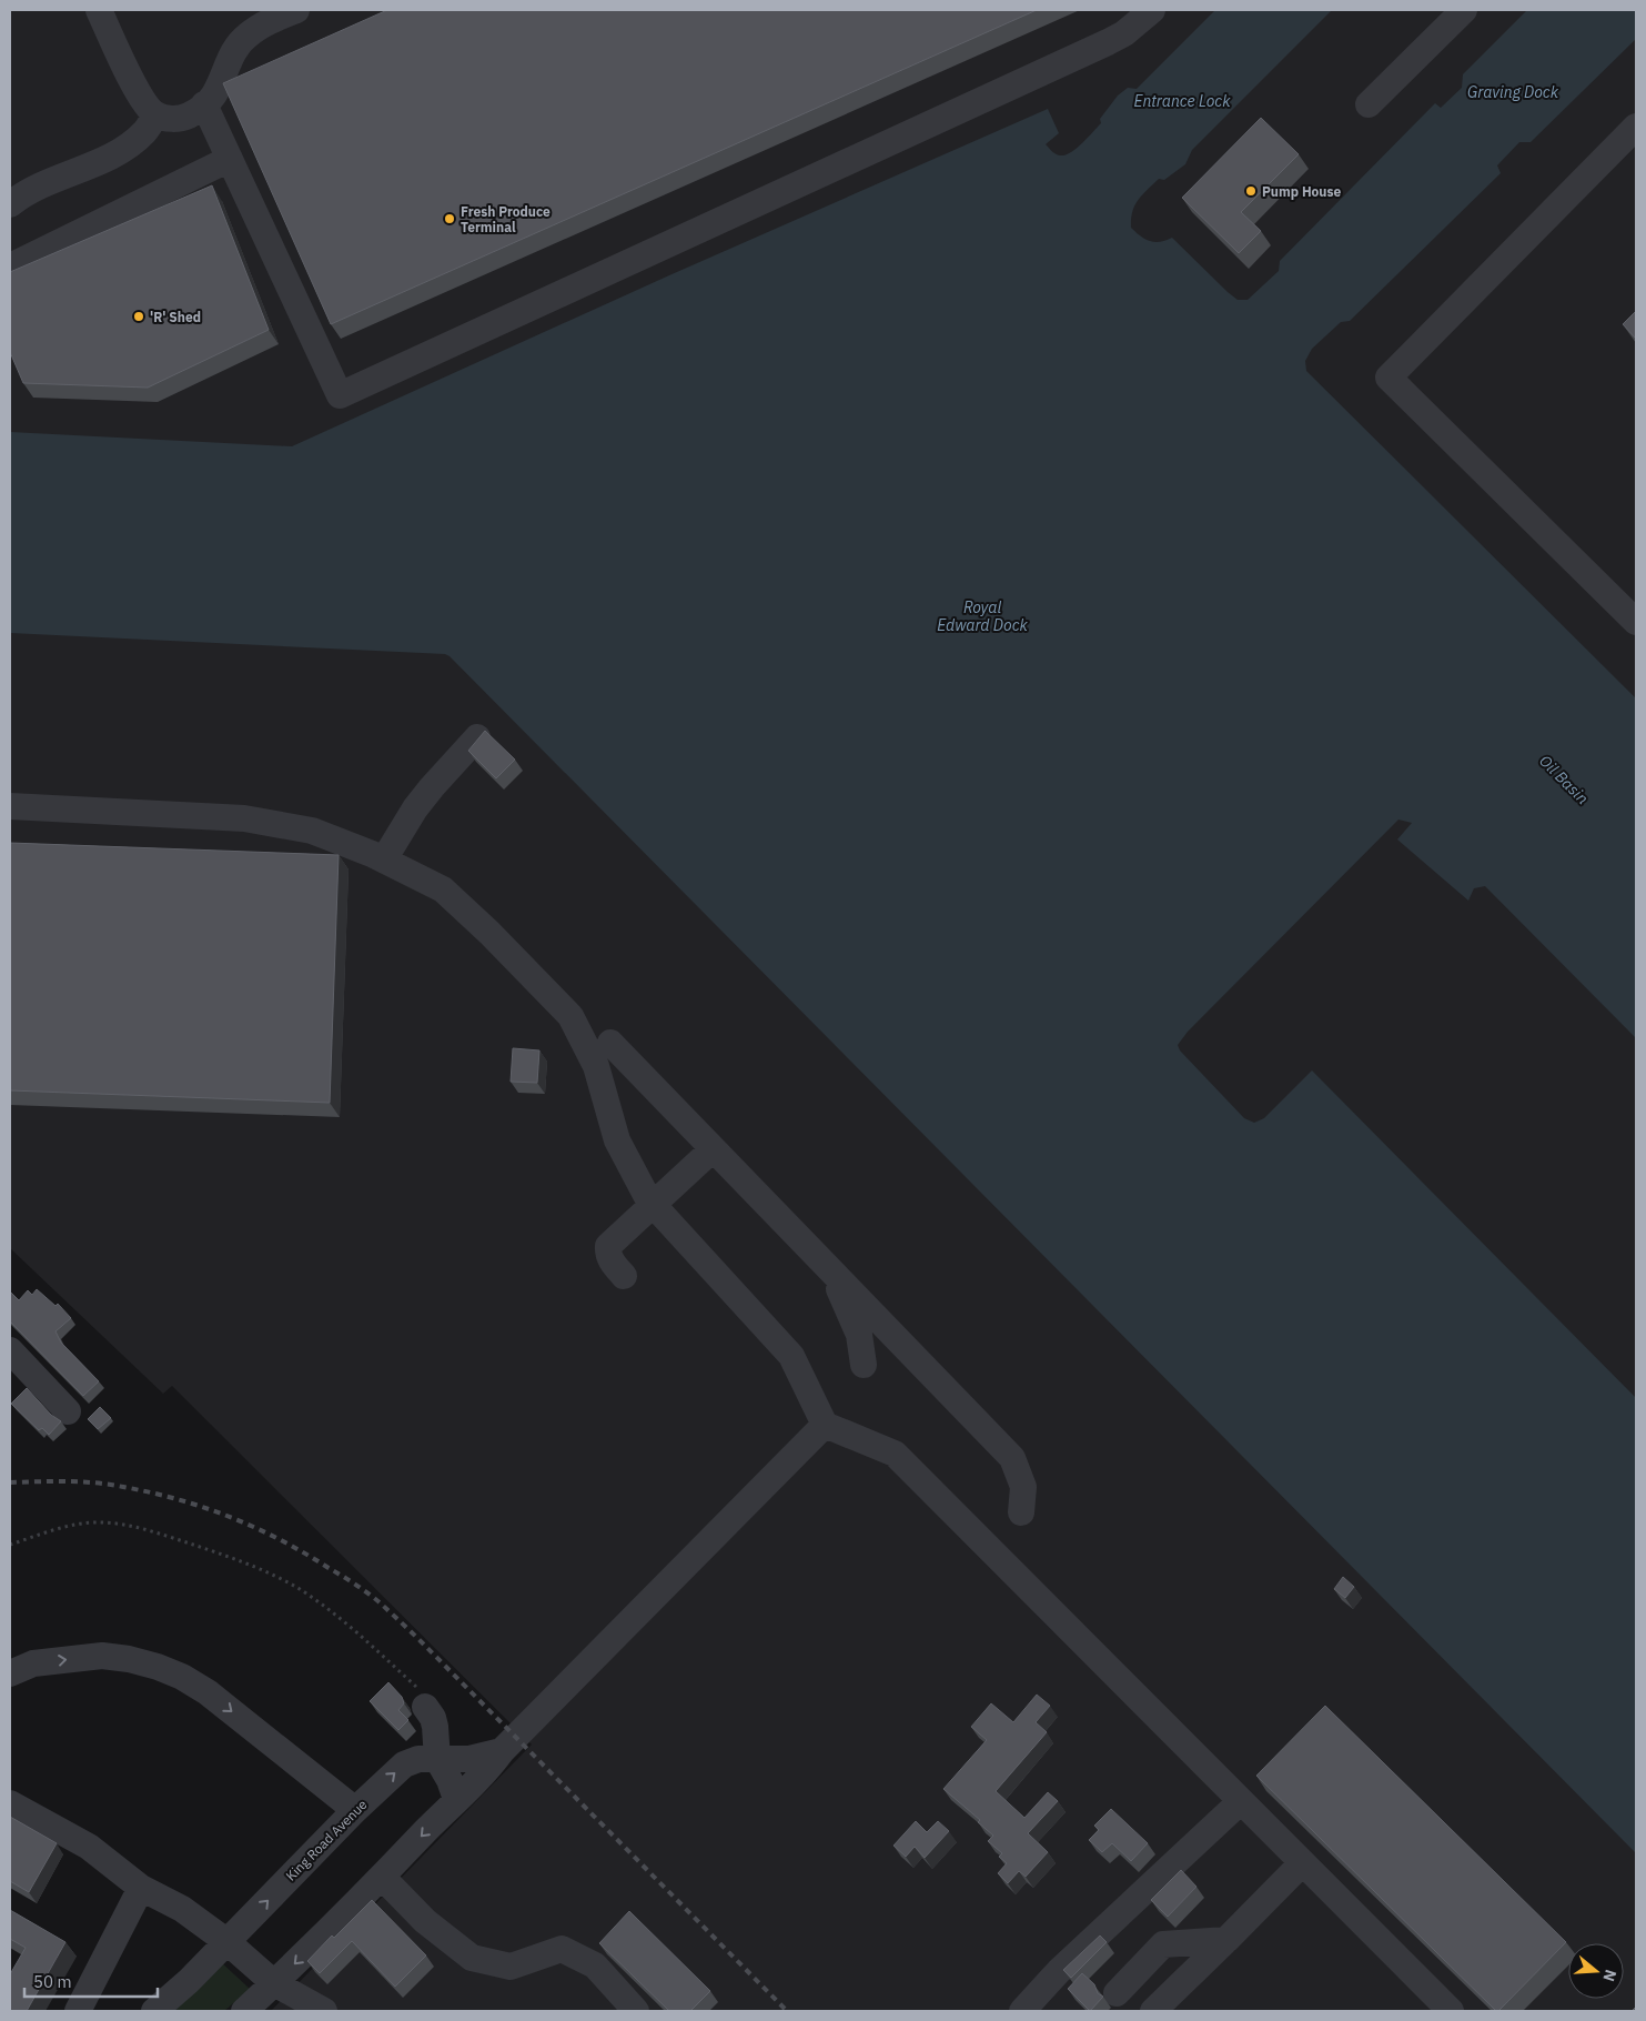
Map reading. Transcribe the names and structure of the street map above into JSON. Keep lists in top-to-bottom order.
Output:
{
  "streets": {
    "street": ["King Road Avenue"]
  },
  "water": [
    "Graving Dock",
    "Entrance Lock",
    "Royal Edward Dock",
    "Oil Basin"
  ],
  "places": ["Pump House", "Fresh Produce Terminal", "'R' Shed"],
  "scale_bar": "50 m",
  "north": "right"
}
